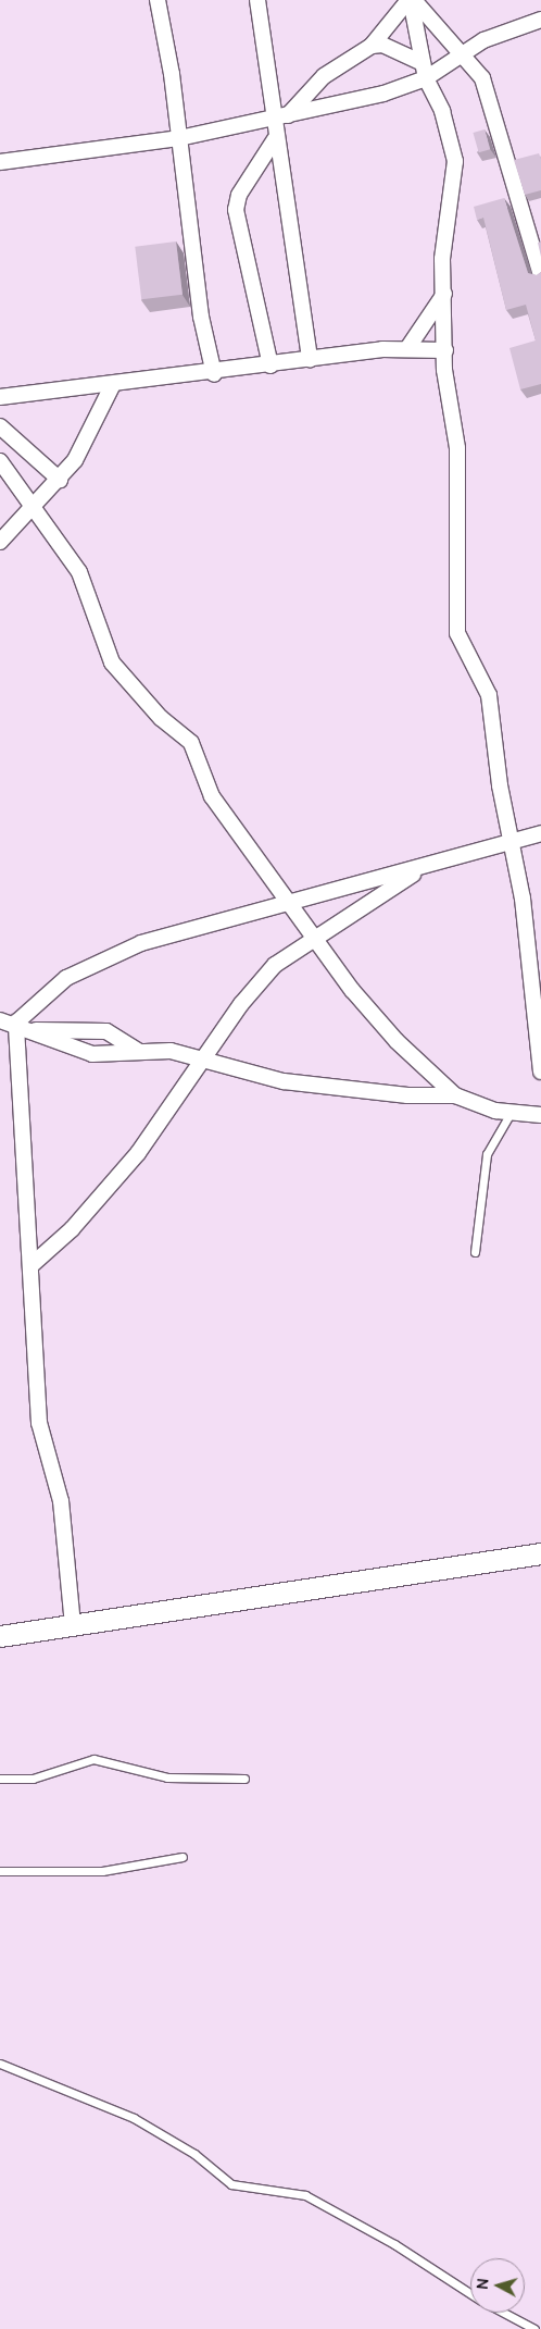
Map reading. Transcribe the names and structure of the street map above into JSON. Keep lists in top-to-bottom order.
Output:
{
  "north": "left"
}
